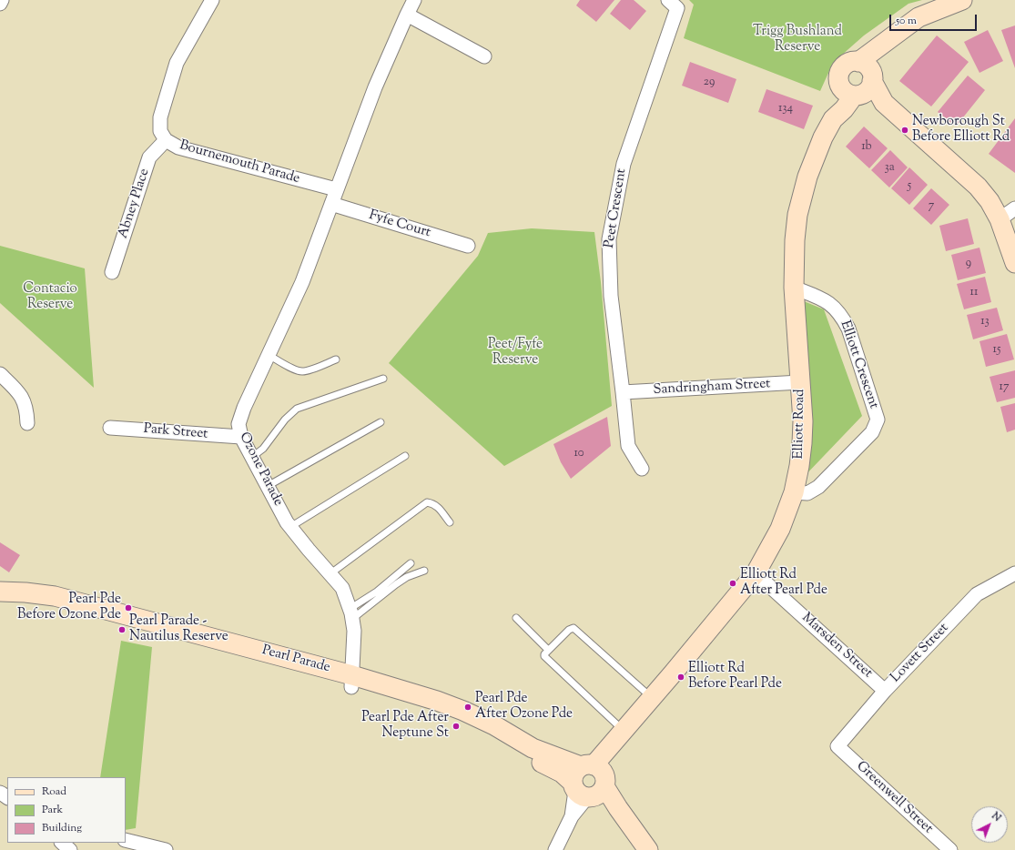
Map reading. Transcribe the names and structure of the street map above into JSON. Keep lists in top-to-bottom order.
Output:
{
  "streets": {
    "street": [
      "Bournemouth Parade",
      "Abney Place",
      "Peet Crescent",
      "Fyfe Court",
      "Elliott Crescent",
      "Sandringham Street",
      "Elliott Road",
      "Park Street",
      "Ozone Parade",
      "Marsden Street",
      "Lovett Street",
      "Pearl Parade",
      "Greenwell Street"
    ]
  },
  "crossings": [
    ["Bournemouth Parade", "Abney Place"],
    ["Peet Crescent", "Sandringham Street"],
    ["Fyfe Court", "Ozone Parade"],
    ["Elliott Crescent", "Elliott Road"],
    ["Sandringham Street", "Elliott Road"],
    ["Elliott Road", "Marsden Street"],
    ["Elliott Road", "Pearl Parade"],
    ["Park Street", "Ozone Parade"],
    ["Ozone Parade", "Pearl Parade"],
    ["Marsden Street", "Lovett Street"],
    ["Lovett Street", "Greenwell Street"]
  ],
  "parks": ["Trigg Bushland Reserve", "Contacio Reserve", "Peet/Fyfe Reserve"],
  "places": [
    "Newborough St Before Elliott Rd",
    "Elliott Rd After Pearl Pde",
    "Pearl Pde Before Ozone Pde",
    "Pearl Parade - Nautilus Reserve",
    "Elliott Rd Before Pearl Pde",
    "Pearl Pde After Ozone Pde",
    "Pearl Pde After Neptune St"
  ],
  "house_numbers": [
    "29",
    "134",
    "1b",
    "3a",
    "5",
    "7",
    "9",
    "11",
    "13",
    "15",
    "17",
    "10"
  ],
  "legend": ["Road", "Park", "Building"],
  "scale_bar": "50 m",
  "north": "top right"
}
